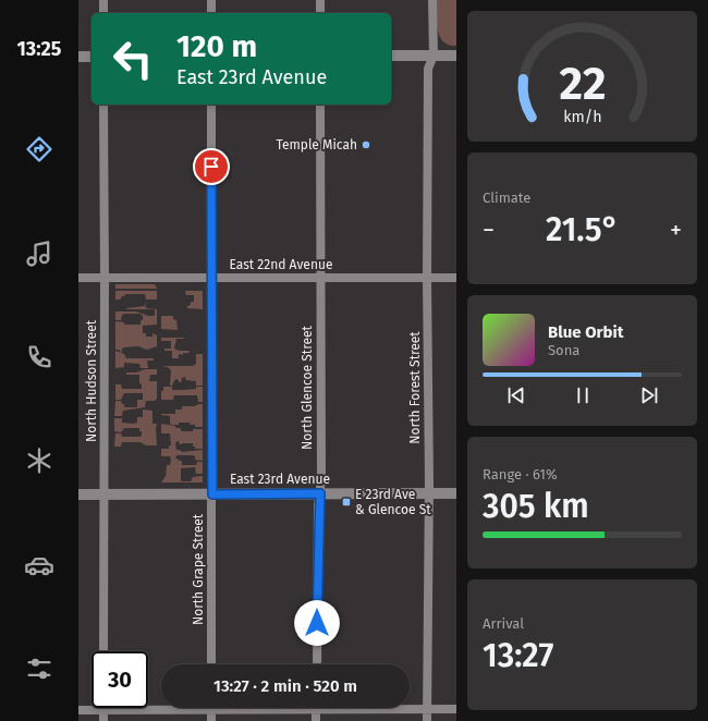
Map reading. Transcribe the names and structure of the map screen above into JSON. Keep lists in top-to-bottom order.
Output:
{
  "streets": {
    "street": [
      "East 22nd Avenue",
      "North Hudson Street",
      "North Glencoe Street",
      "North Forest Street",
      "East 23rd Avenue",
      "North Grape Street"
    ]
  },
  "crossings": [
    ["East 22nd Avenue", "North Hudson Street"],
    ["East 22nd Avenue", "North Glencoe Street"],
    ["East 22nd Avenue", "North Forest Street"],
    ["East 22nd Avenue", "North Grape Street"],
    ["North Hudson Street", "East 23rd Avenue"],
    ["North Glencoe Street", "East 23rd Avenue"],
    ["North Forest Street", "East 23rd Avenue"],
    ["East 23rd Avenue", "North Grape Street"]
  ],
  "places": {
    "other": ["Temple Micah"],
    "transit": ["E 23rd Ave & Glencoe St"]
  },
  "page": {
    "tabs": "13:25",
    "turn": ["120 m", "East 23rd Avenue"],
    "tile": [
      "Climate",
      ["Range · 61%", "305 km"],
      ["Arrival", "13:27"]
    ],
    "heat": ["−", "21.5°", "+"],
    "song": ["Blue Orbit", "Sona"],
    "limit": "30",
    "trip": "13:27 · 2 min · 520 m",
    "gauge": ["22", "km/h"]
  }
}
